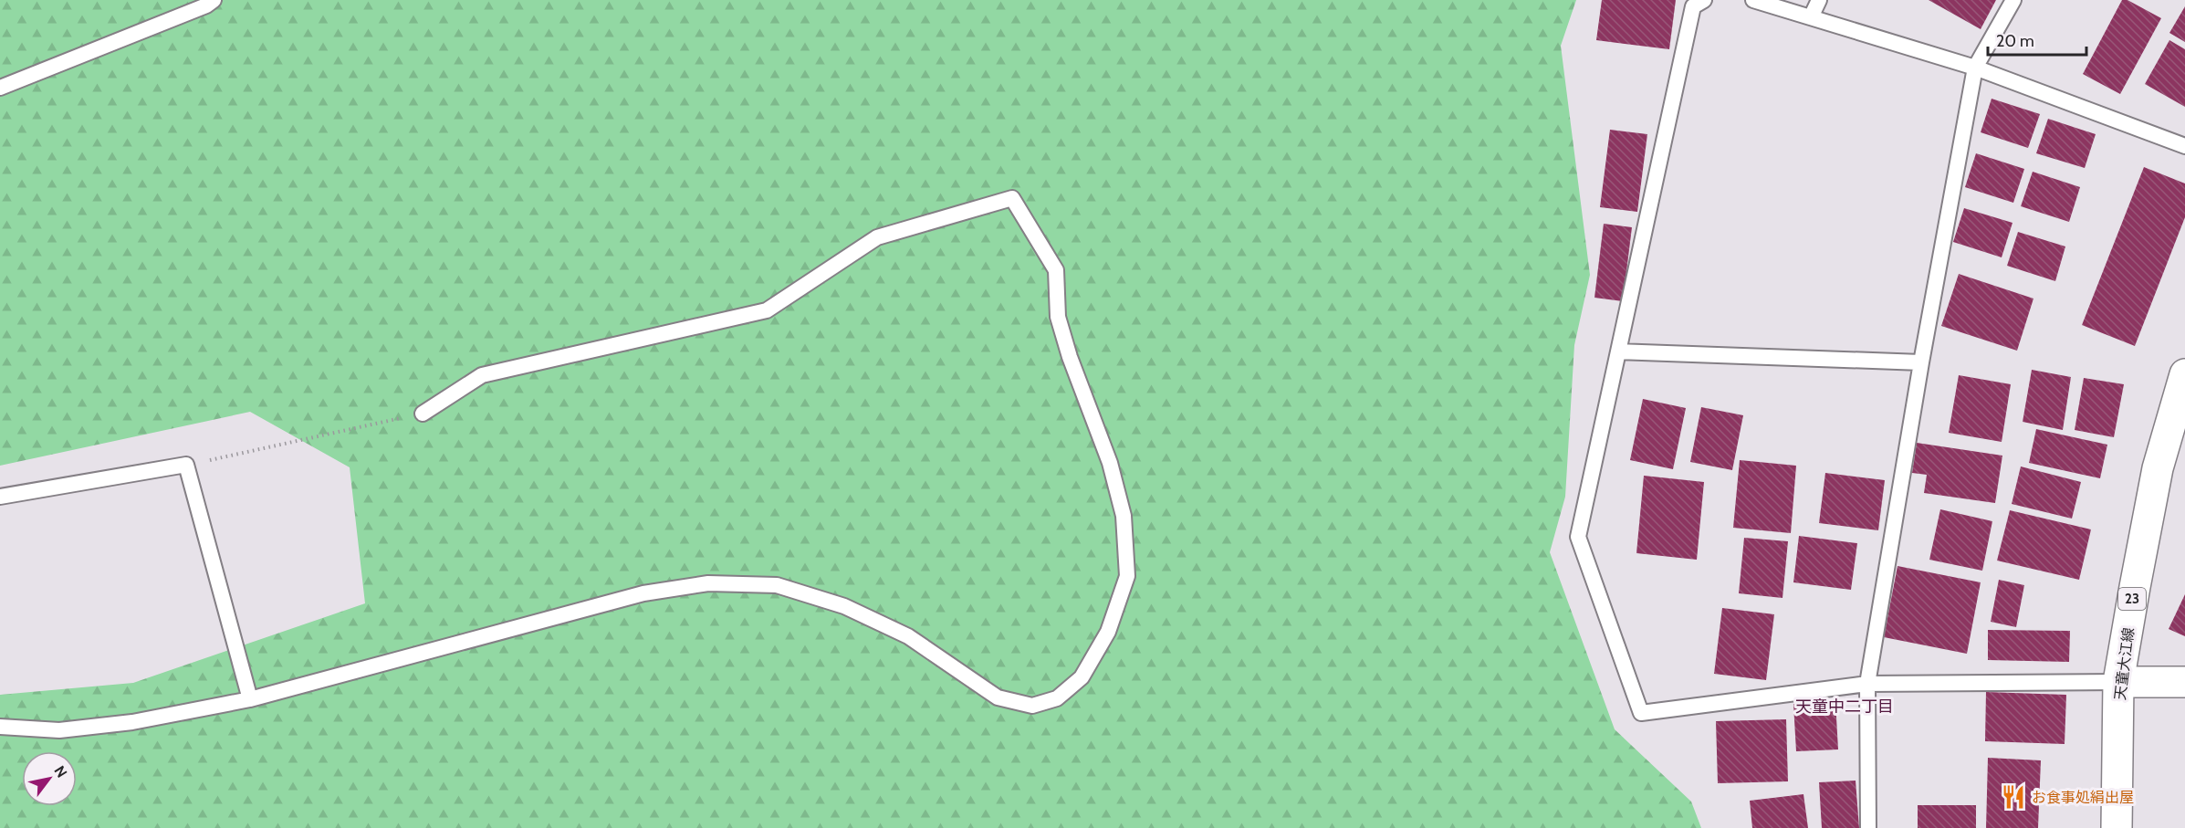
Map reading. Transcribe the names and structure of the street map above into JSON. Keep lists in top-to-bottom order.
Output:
{
  "streets": {
    "main road": ["23", "天童大江線"]
  },
  "districts": ["天童中二丁目"],
  "places": {
    "restaurant": ["お食事処絹出屋"]
  },
  "scale_bar": "20 m",
  "north": "top right"
}
